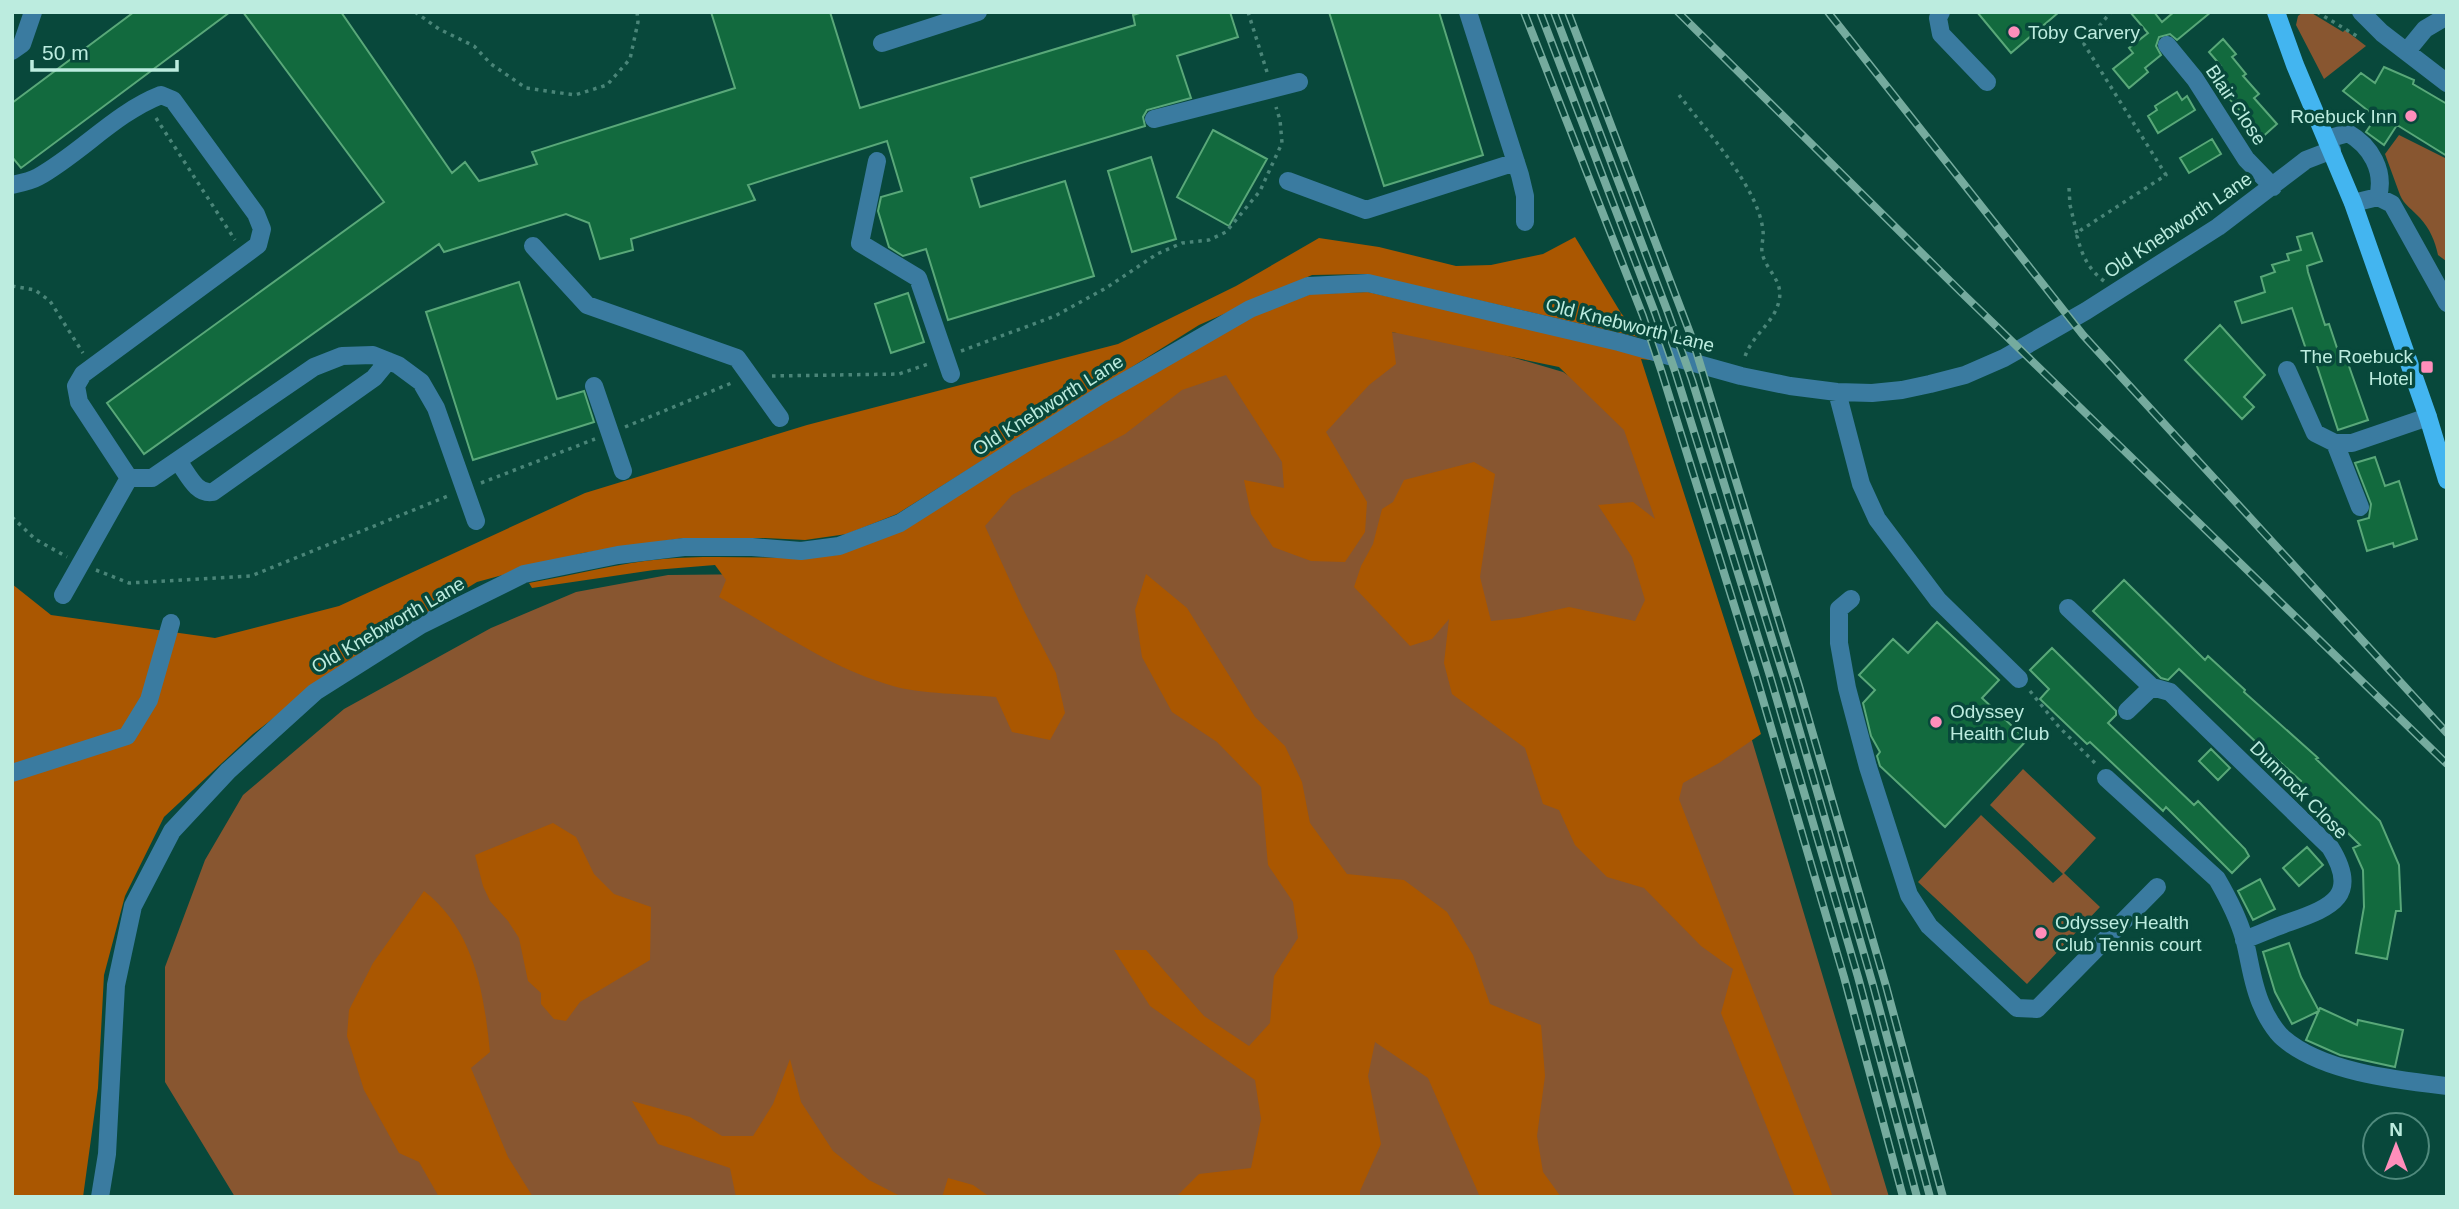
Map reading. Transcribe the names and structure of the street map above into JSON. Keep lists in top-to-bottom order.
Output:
{
  "streets": {
    "street": ["Blair Close", "Old Knebworth Lane", "Dunnock Close"]
  },
  "crossings": [
    ["Blair Close", "Old Knebworth Lane"]
  ],
  "places": {
    "other": [
      "Toby Carvery",
      "Roebuck Inn",
      "Odyssey Health Club",
      "Odyssey Health Club Tennis court"
    ],
    "transit": ["The Roebuck Hotel"]
  },
  "scale_bar": "50 m",
  "north": "top"
}
